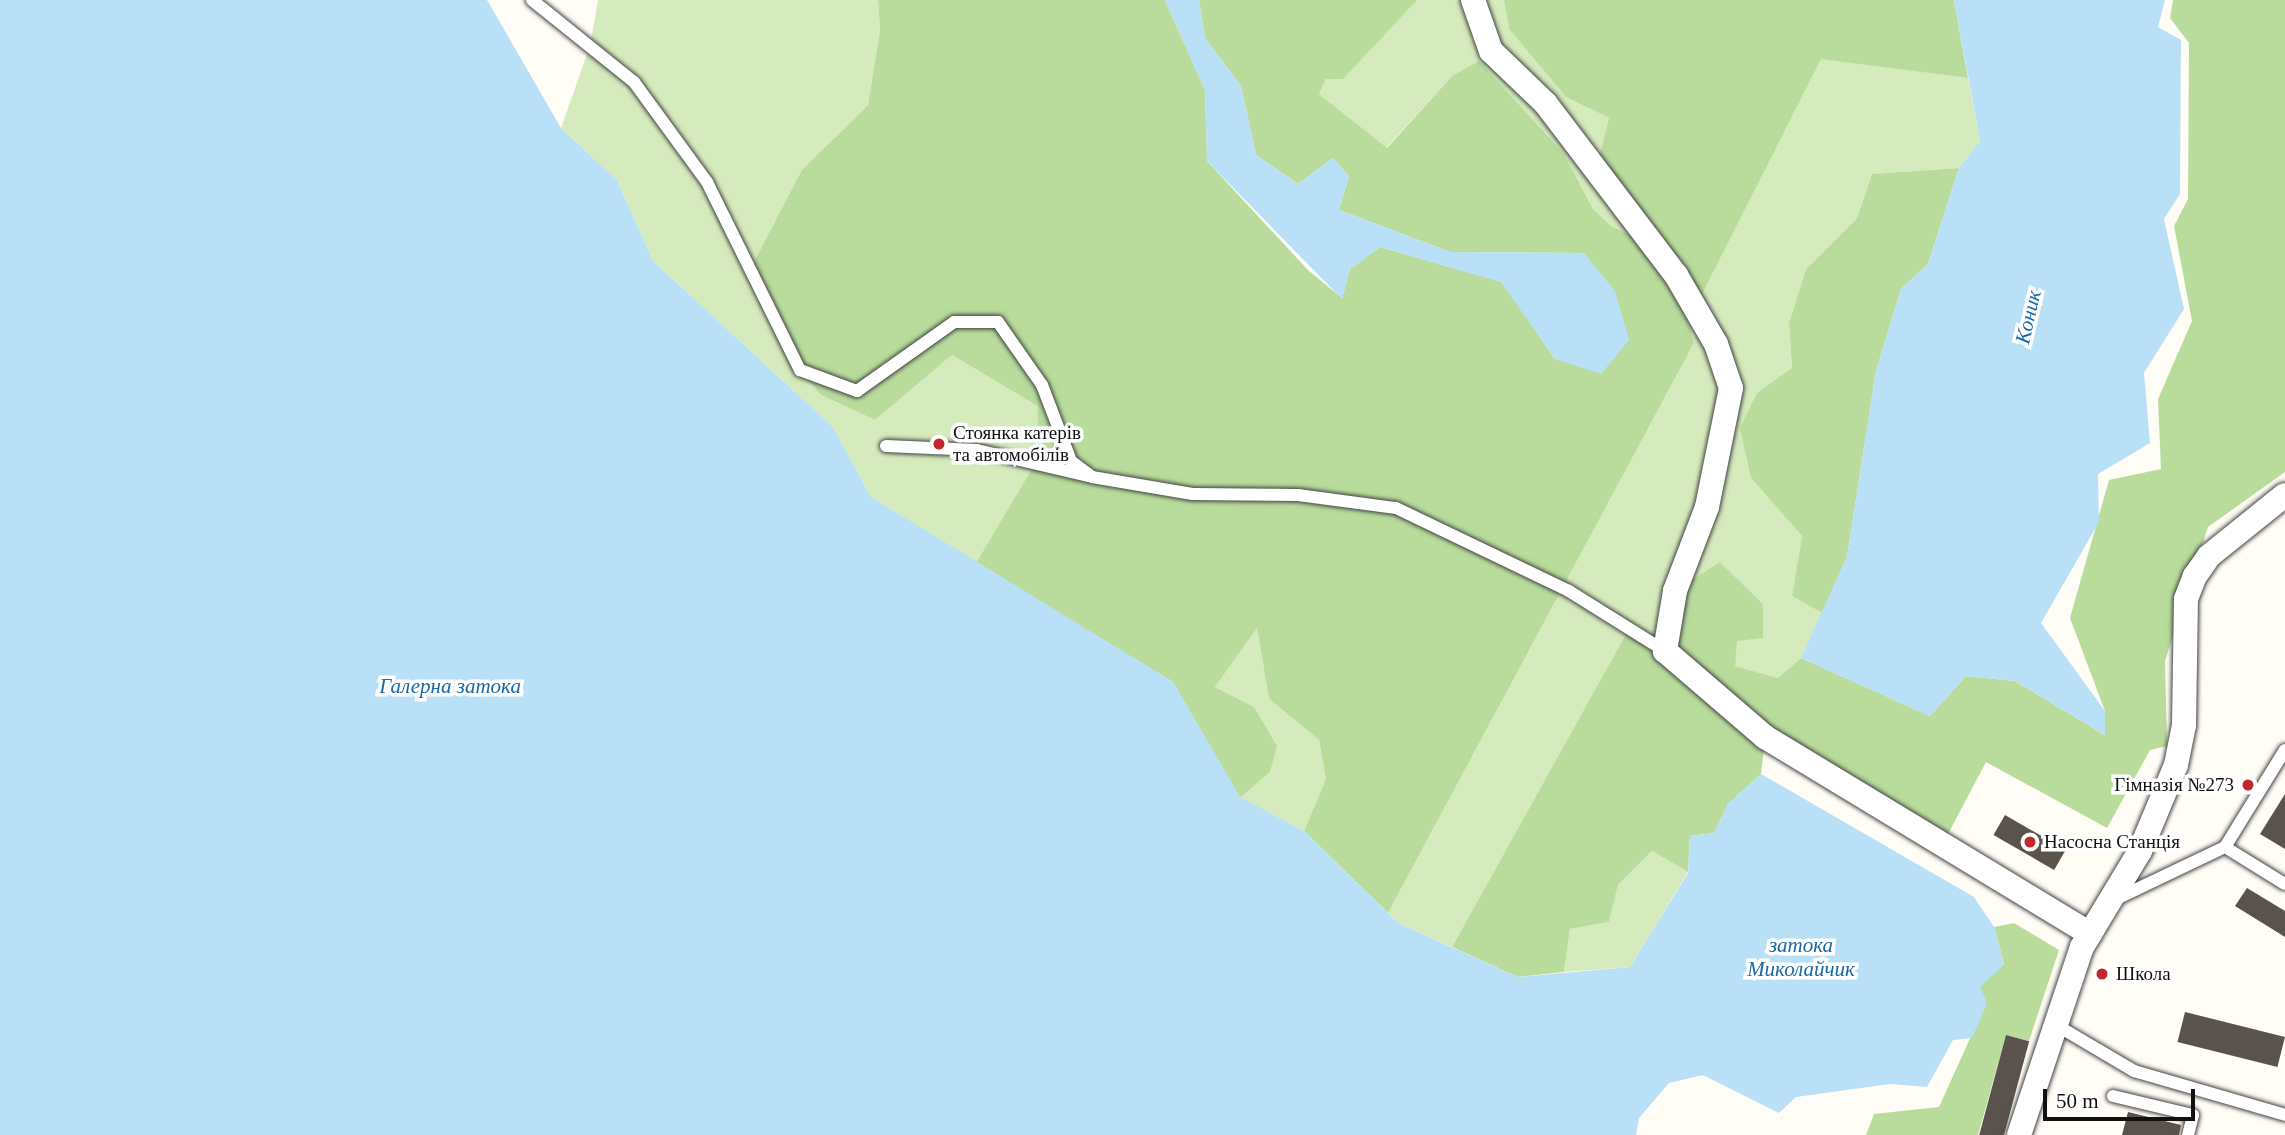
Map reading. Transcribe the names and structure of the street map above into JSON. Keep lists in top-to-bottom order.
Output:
{
  "water": ["Коник", "Галерна затока", "затока Миколайчик"],
  "places": [
    "Стоянка катерів та автомобілів",
    "Гімназія №273",
    "Насосна Станція",
    "Школа"
  ],
  "scale_bar": "50 m"
}
